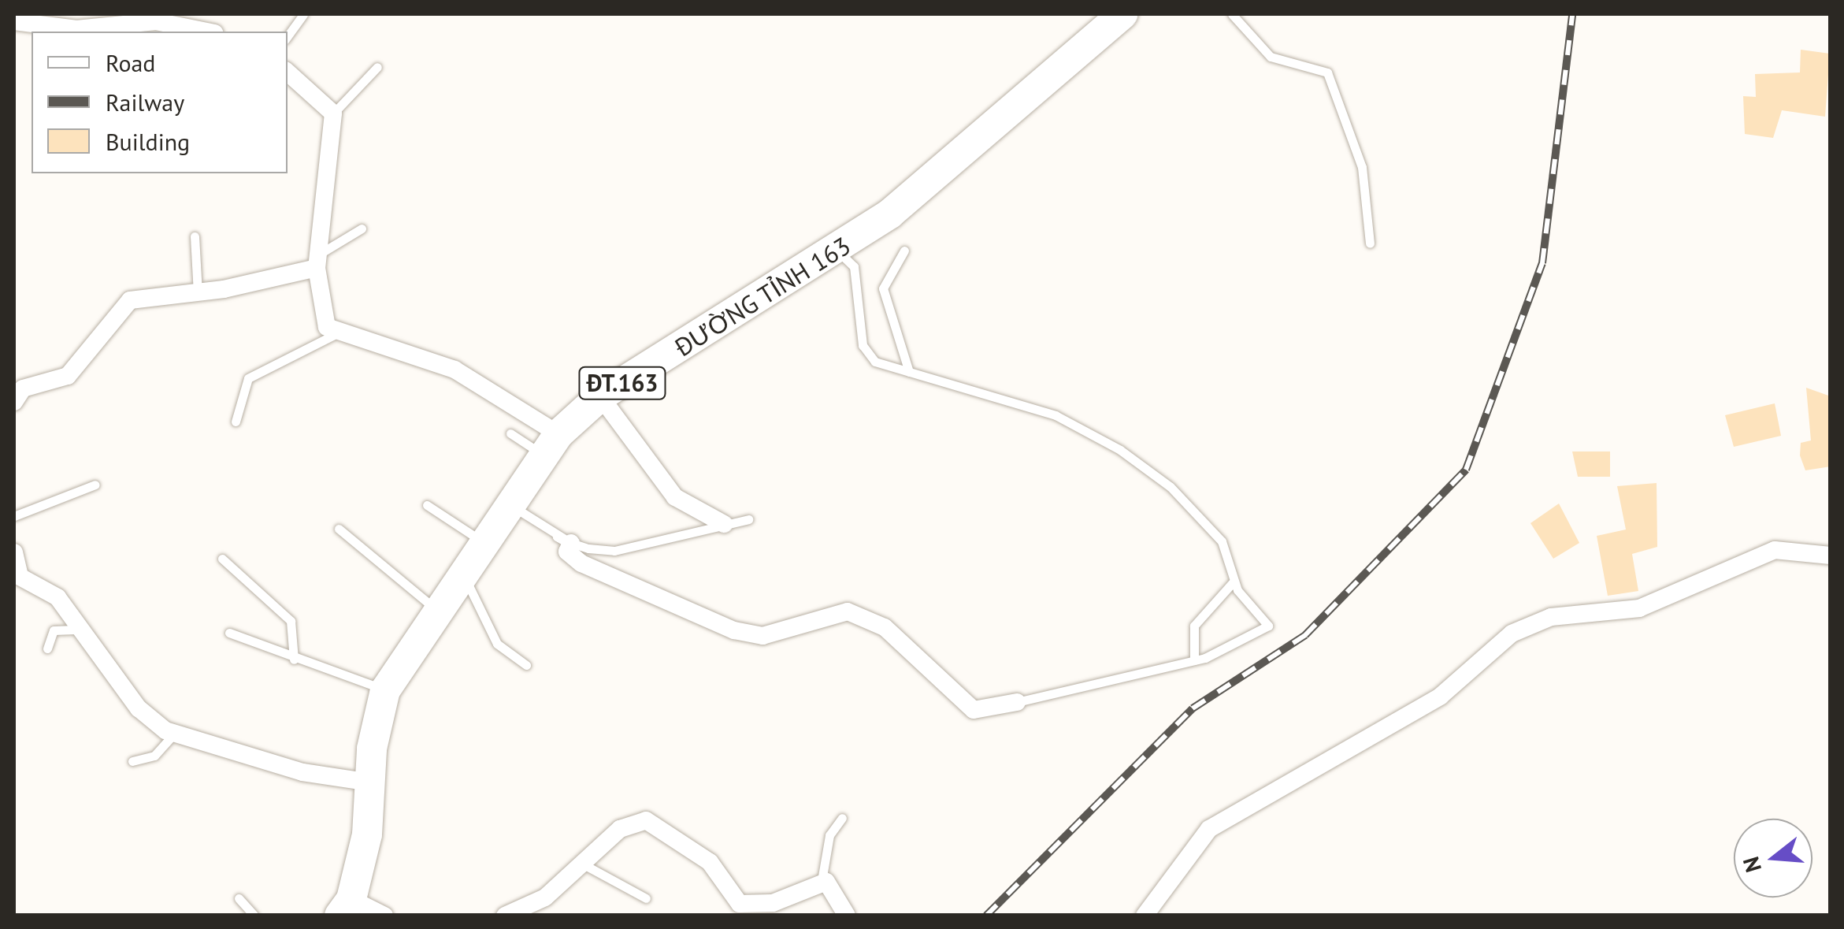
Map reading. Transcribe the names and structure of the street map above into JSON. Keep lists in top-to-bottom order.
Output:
{
  "streets": {
    "main road": ["ĐƯỜNG TỈNH 163", "ĐT.163"]
  },
  "legend": ["Road", "Railway", "Building"],
  "north": "left"
}
